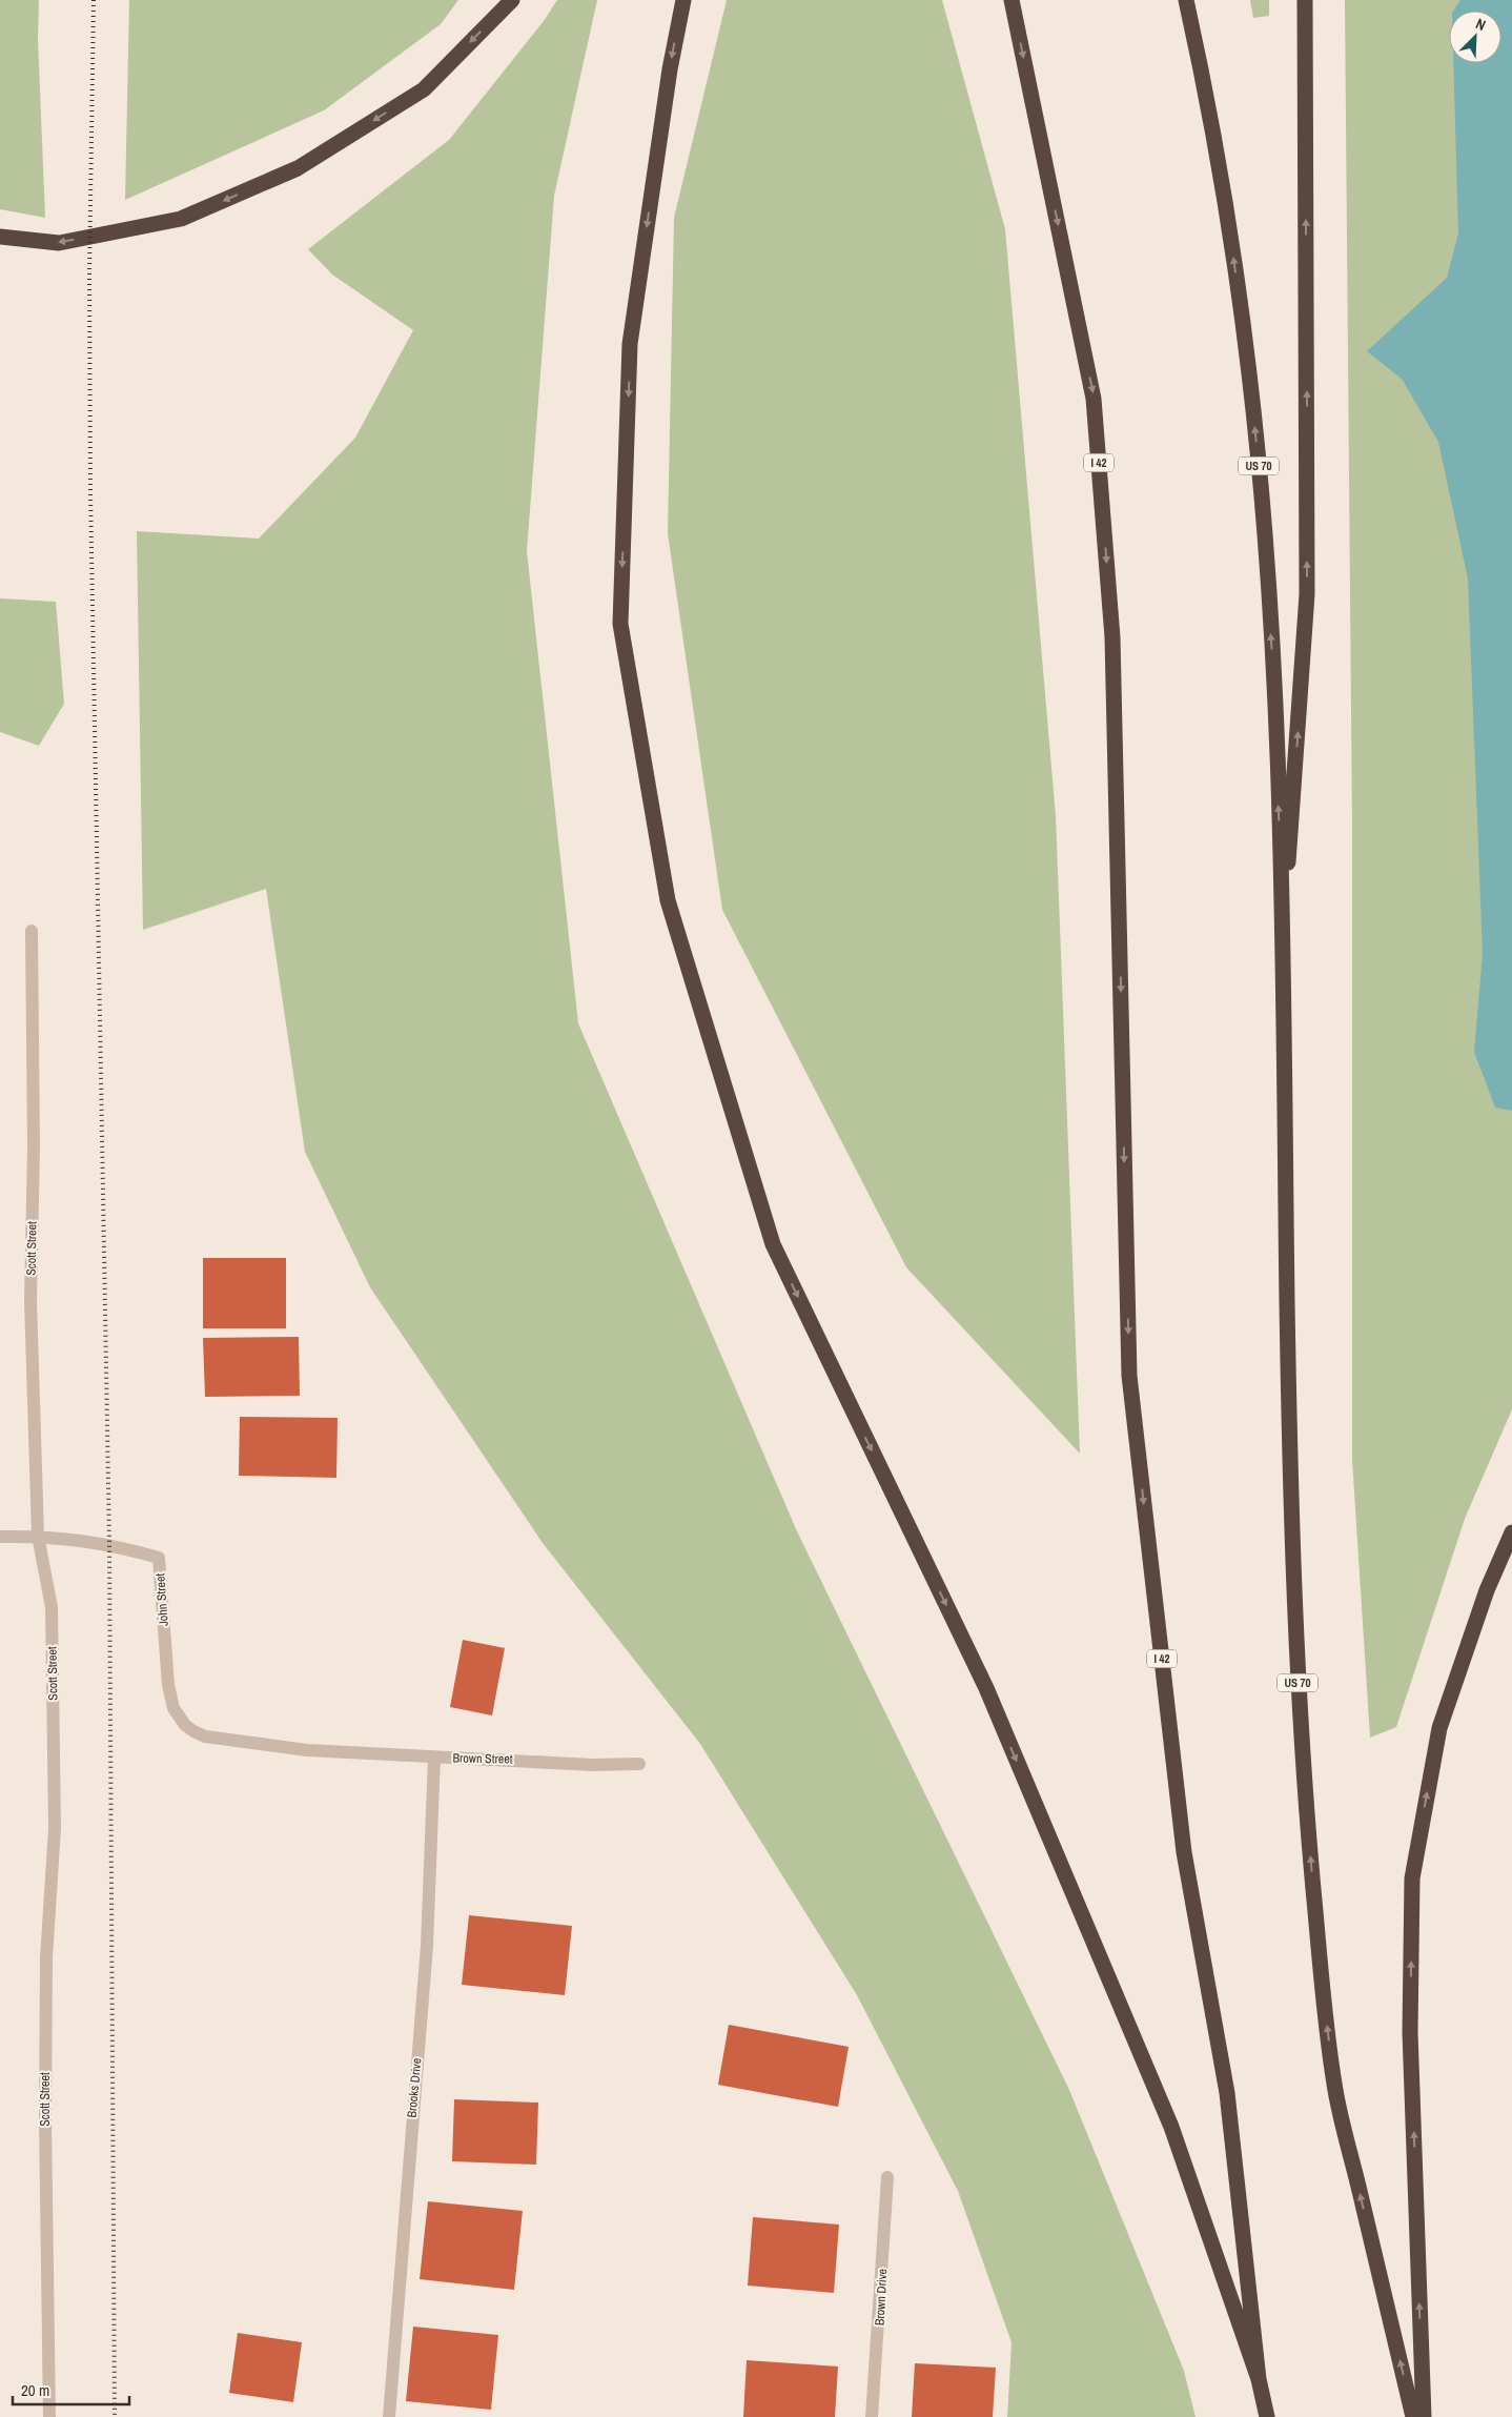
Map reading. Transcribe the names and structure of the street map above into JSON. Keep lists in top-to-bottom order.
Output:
{
  "streets": {
    "highway": ["I 42", "US 70"],
    "street": [
      "Scott Street",
      "John Street",
      "Brown Street",
      "Brooks Drive",
      "Brown Drive"
    ]
  },
  "crossings": [
    ["Scott Street", "John Street"],
    ["John Street", "Brown Street"],
    ["Brown Street", "Brooks Drive"]
  ],
  "scale_bar": "20 m",
  "north": "top right"
}
